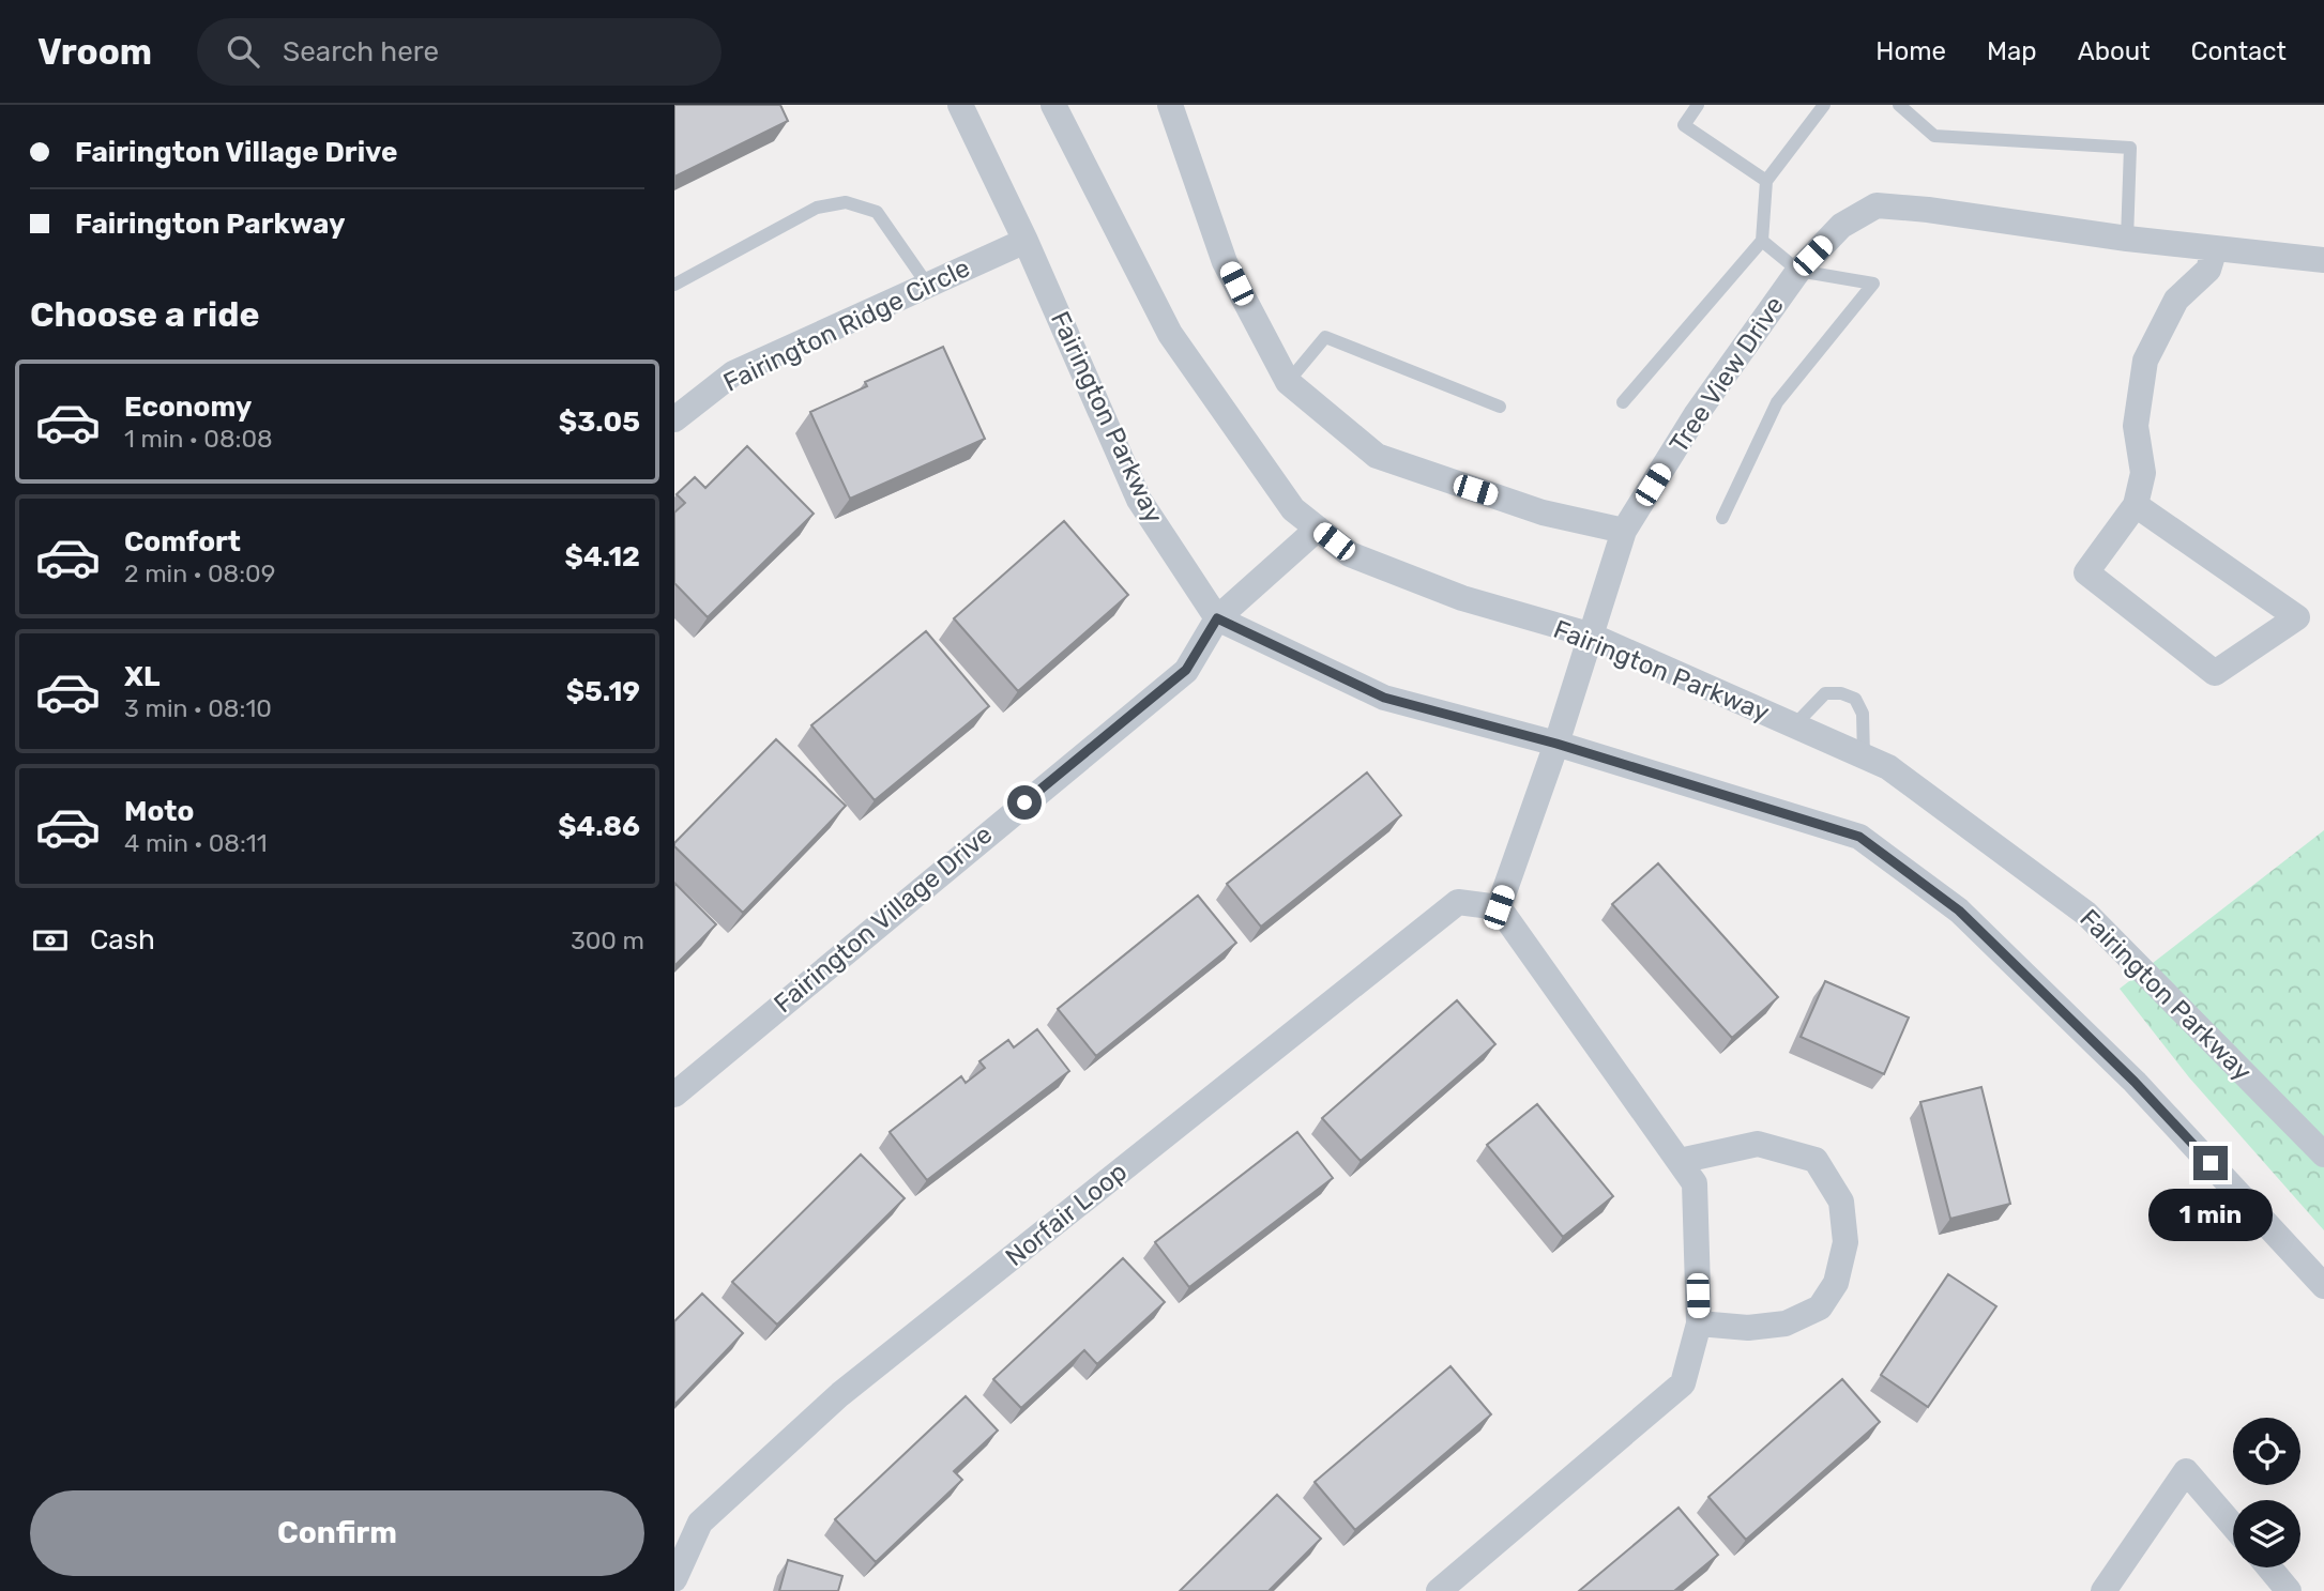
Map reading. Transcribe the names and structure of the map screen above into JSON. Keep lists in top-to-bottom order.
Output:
{
  "streets": {
    "street": [
      "Fairington Ridge Circle",
      "Tree View Drive",
      "Fairington Parkway",
      "Fairington Village Drive",
      "Norfair Loop"
    ]
  },
  "crossings": [
    ["Fairington Ridge Circle", "Fairington Parkway"],
    ["Tree View Drive", "Fairington Parkway"],
    ["Fairington Parkway", "Fairington Village Drive"]
  ],
  "page": {
    "header": "Vroom",
    "search": "Search here",
    "nav": [
      "Home",
      "Map",
      "About",
      "Contact"
    ],
    "banner": ["Fairington Village Drive", "Fairington Parkway"],
    "heading": "Choose a ride",
    "list": [
      {
        "name": "Economy",
        "note": "1 min · 08:08",
        "value": "$3.05"
      },
      {
        "name": "Comfort",
        "note": "2 min · 08:09",
        "value": "$4.12"
      },
      {
        "name": "XL",
        "note": "3 min · 08:10",
        "value": "$5.19"
      },
      {
        "name": "Moto",
        "note": "4 min · 08:11",
        "value": "$4.86"
      }
    ],
    "pay": ["Cash", "300 m"],
    "bubble": "1 min",
    "buttons": "Confirm"
  }
}
